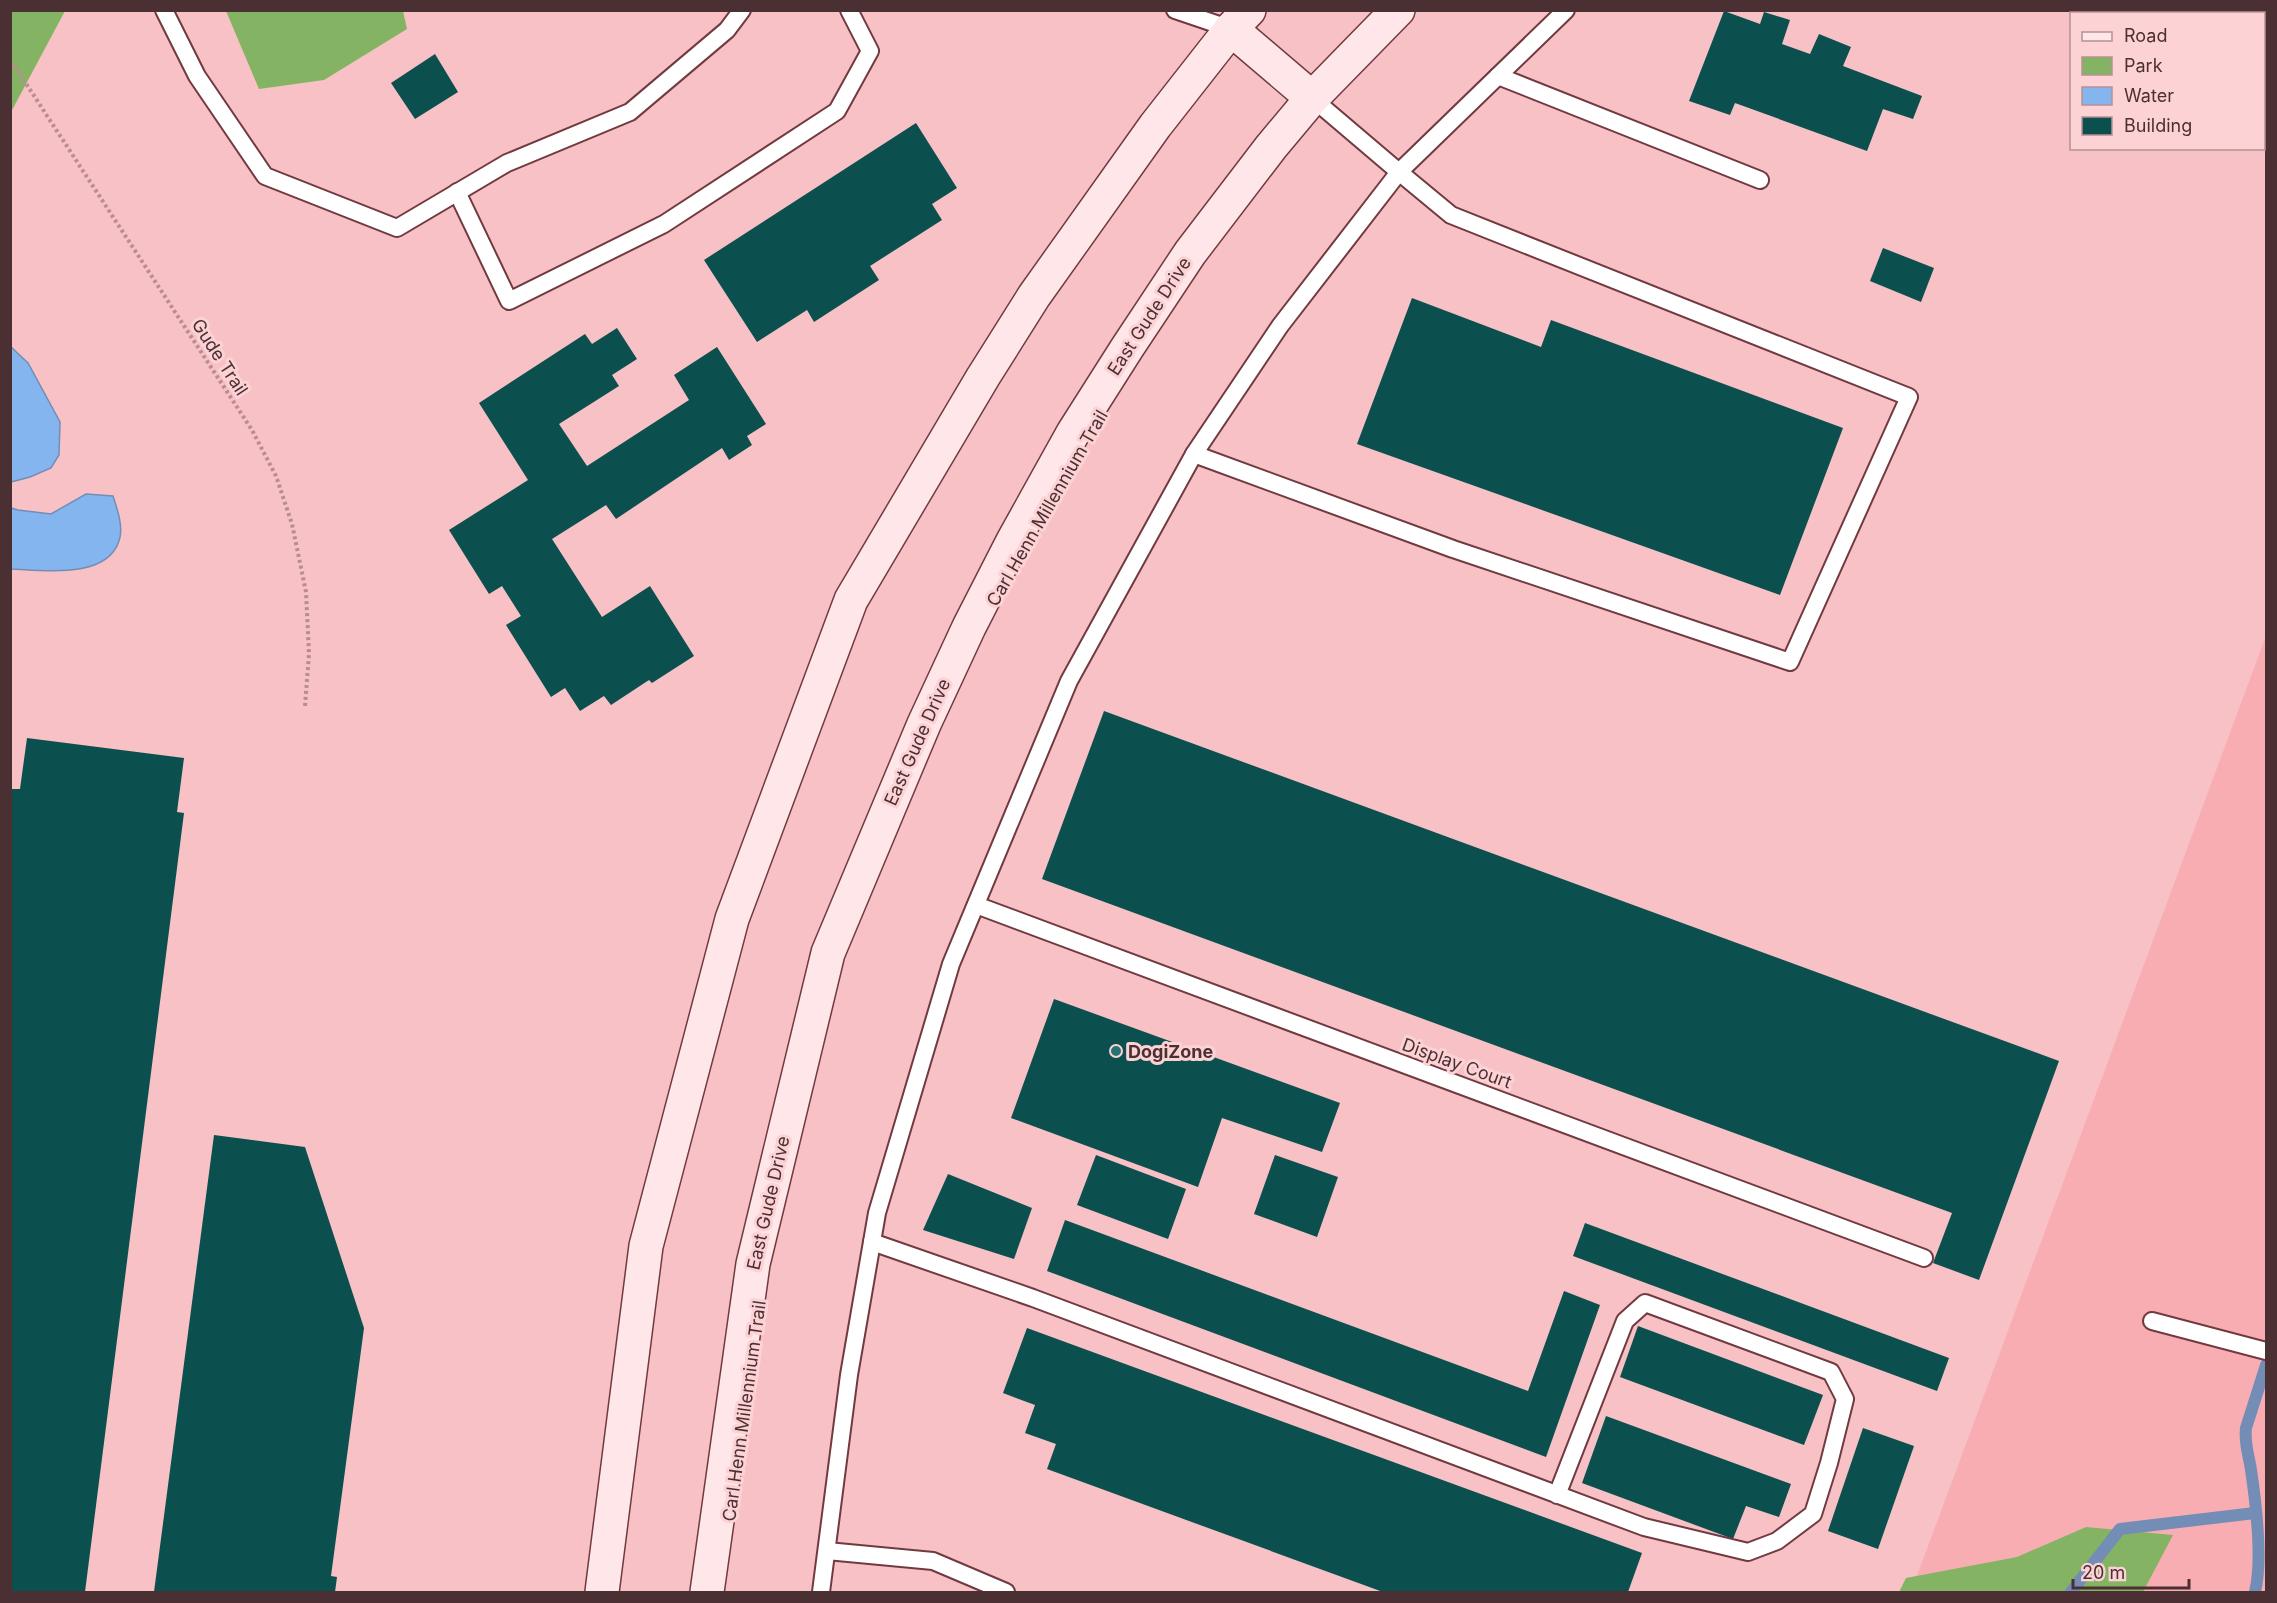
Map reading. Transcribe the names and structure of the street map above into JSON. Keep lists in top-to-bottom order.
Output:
{
  "streets": {
    "main road": ["East Gude Drive"],
    "lane": ["Display Court"],
    "path": ["Gude Trail"]
  },
  "places": ["DogiZone"],
  "legend": [
    "Road",
    "Park",
    "Water",
    "Building"
  ],
  "scale_bar": "20 m"
}
